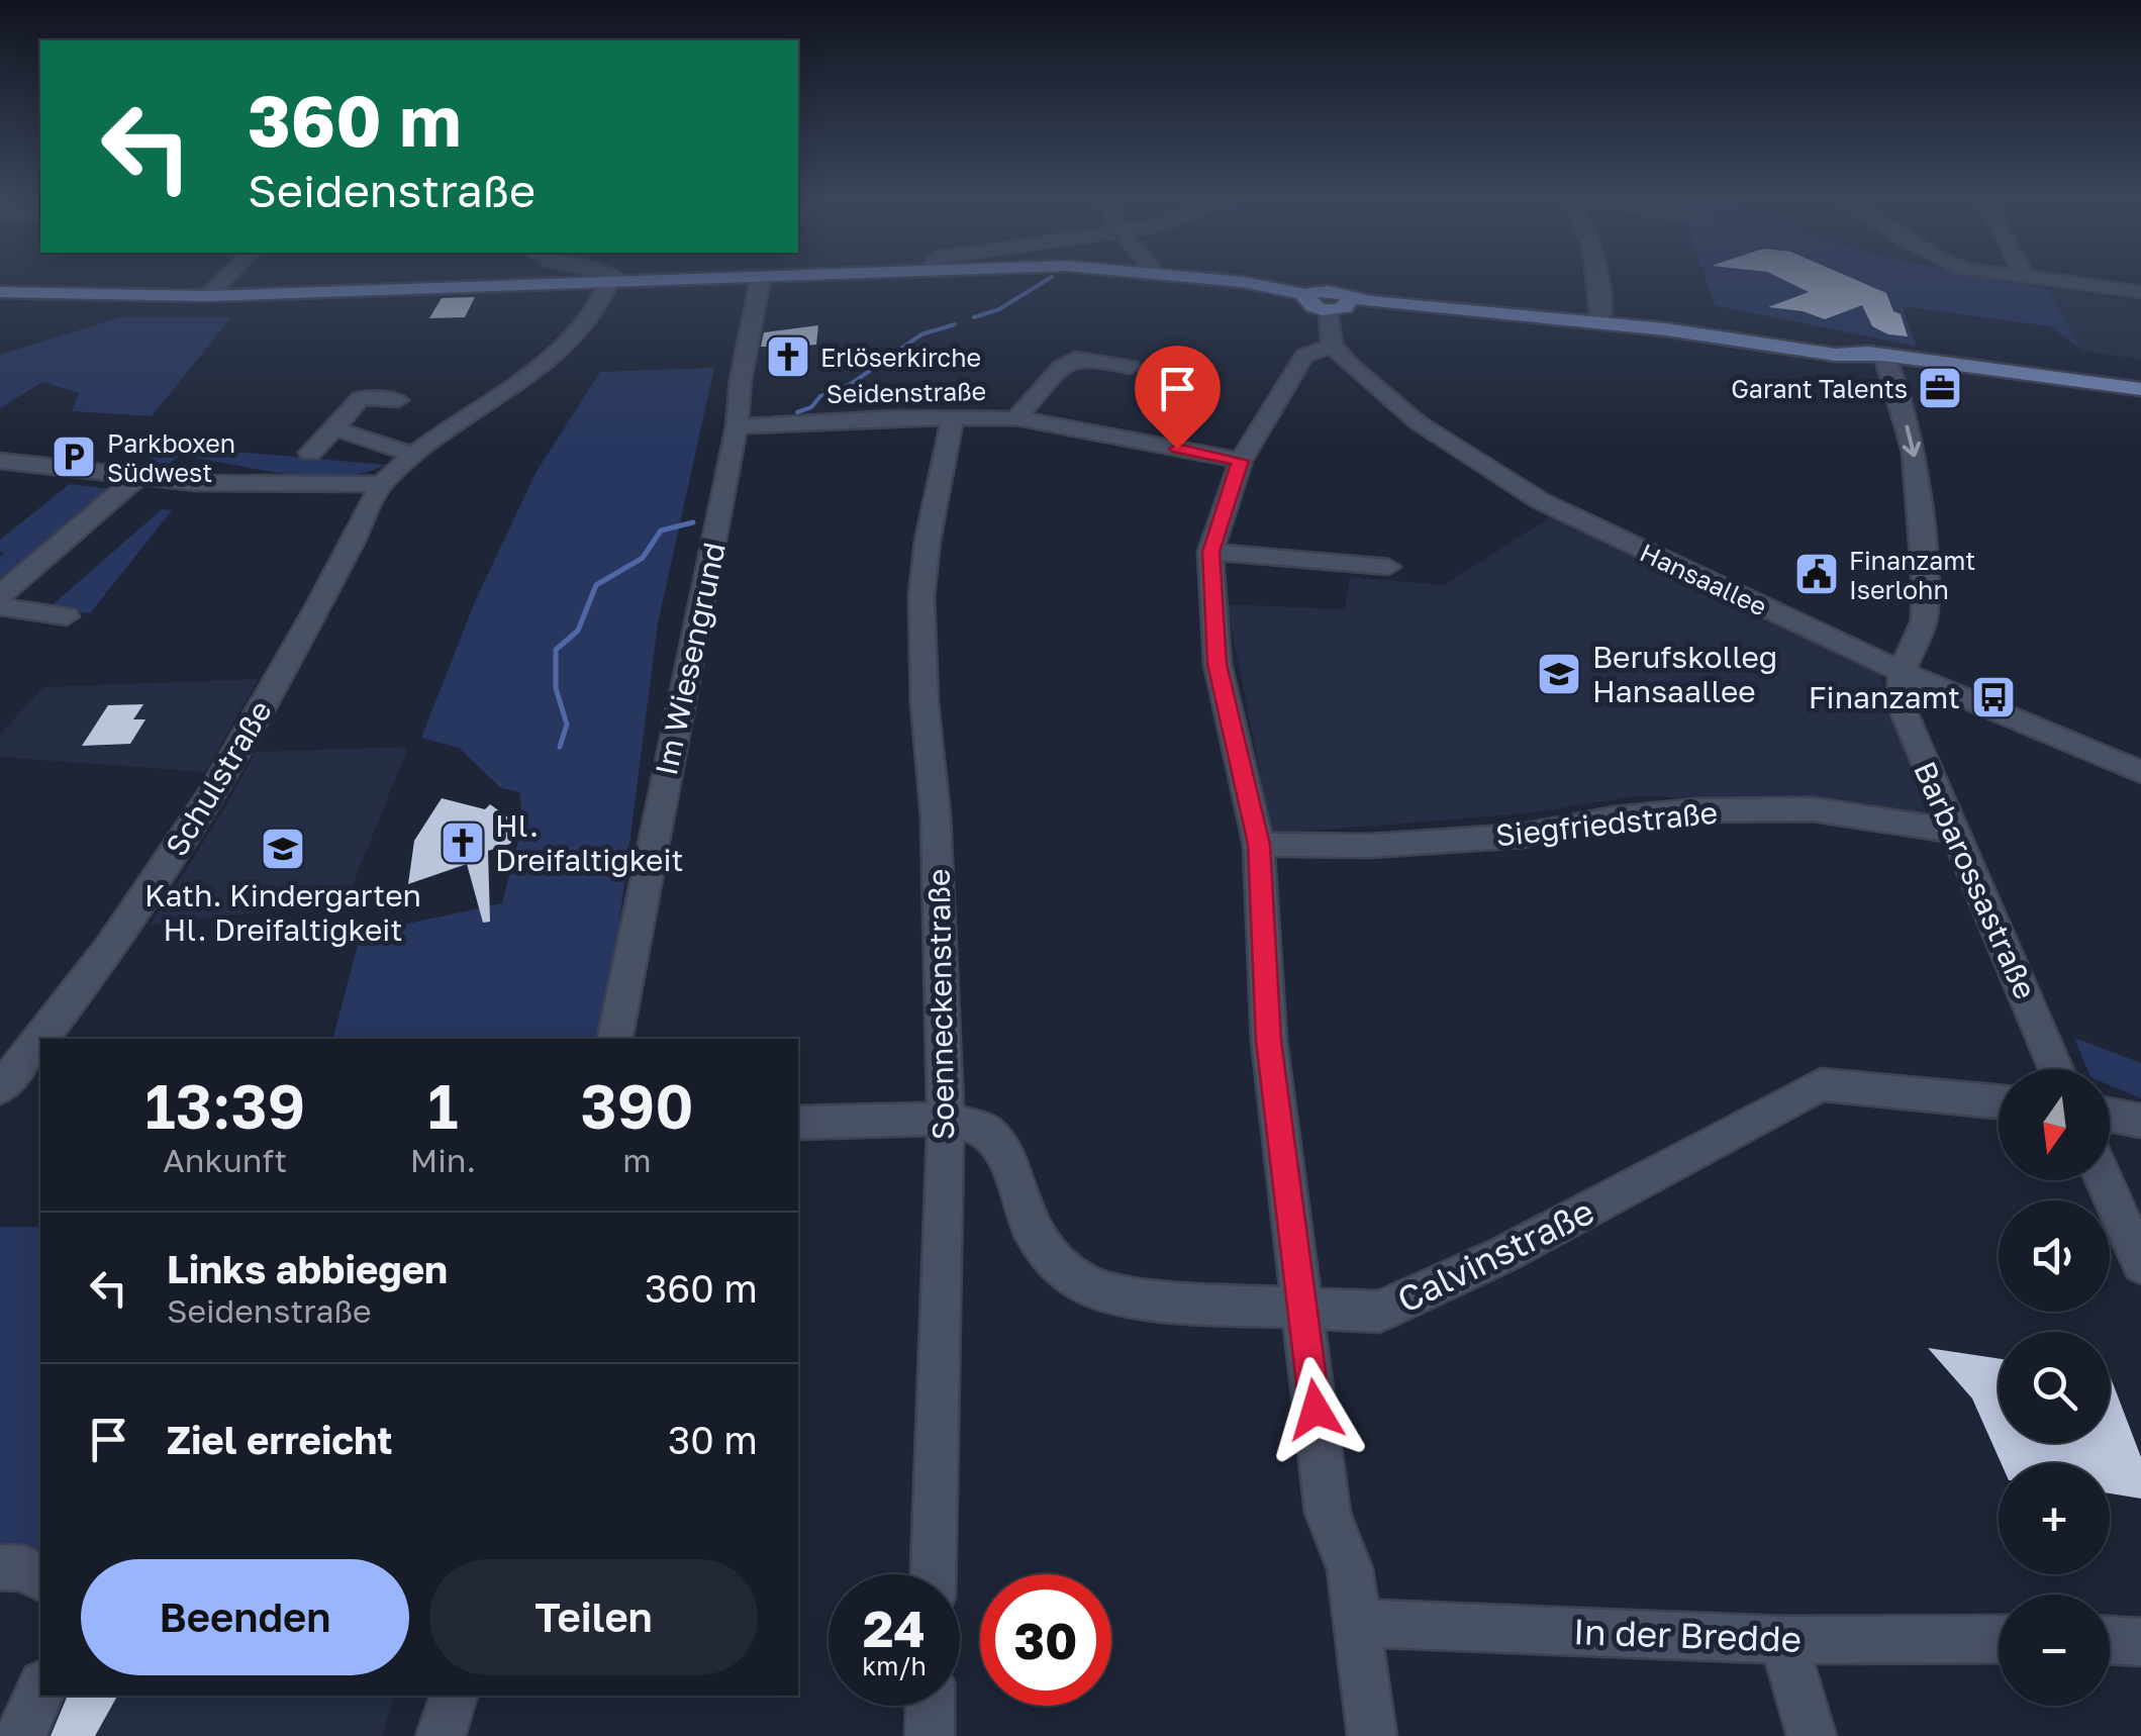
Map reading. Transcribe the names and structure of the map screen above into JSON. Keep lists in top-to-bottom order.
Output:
{
  "streets": {
    "street": [
      "Seidenstraße",
      "Hansaallee",
      "Im Wiesengrund",
      "Schulstraße",
      "Siegfriedstraße",
      "Barbarossastraße",
      "Soenneckenstraße",
      "Calvinstraße",
      "In der Bredde"
    ]
  },
  "crossings": [
    ["Seidenstraße", "Im Wiesengrund"],
    ["Seidenstraße", "Soenneckenstraße"],
    ["Hansaallee", "Barbarossastraße"],
    ["Siegfriedstraße", "Barbarossastraße"],
    ["Soenneckenstraße", "Calvinstraße"]
  ],
  "places": {
    "church": ["Erlöserkirche", "Hl. Dreifaltigkeit"],
    "office": ["Garant Talents"],
    "parking": ["Parkboxen Südwest"],
    "public building": ["Finanzamt Iserlohn"],
    "school or university": ["Berufskolleg Hansaallee", "Kath. Kindergarten Hl. Dreifaltigkeit"],
    "bus stop": ["Finanzamt"]
  },
  "north": "bottom",
  "page": {
    "turn": ["360 m", "Seidenstraße"],
    "eta": [
      "13:39",
      "Ankunft",
      "1",
      "Min.",
      "390",
      "m"
    ],
    "map_buttons": ["+", "−"],
    "list": [
      {
        "name": "Links abbiegen",
        "note": "Seidenstraße",
        "value": "360 m"
      },
      {
        "name": "Ziel erreicht",
        "value": "30 m"
      }
    ],
    "buttons": ["Beenden", "Teilen"],
    "speed": "24 km/h",
    "limit": "30"
  }
}
